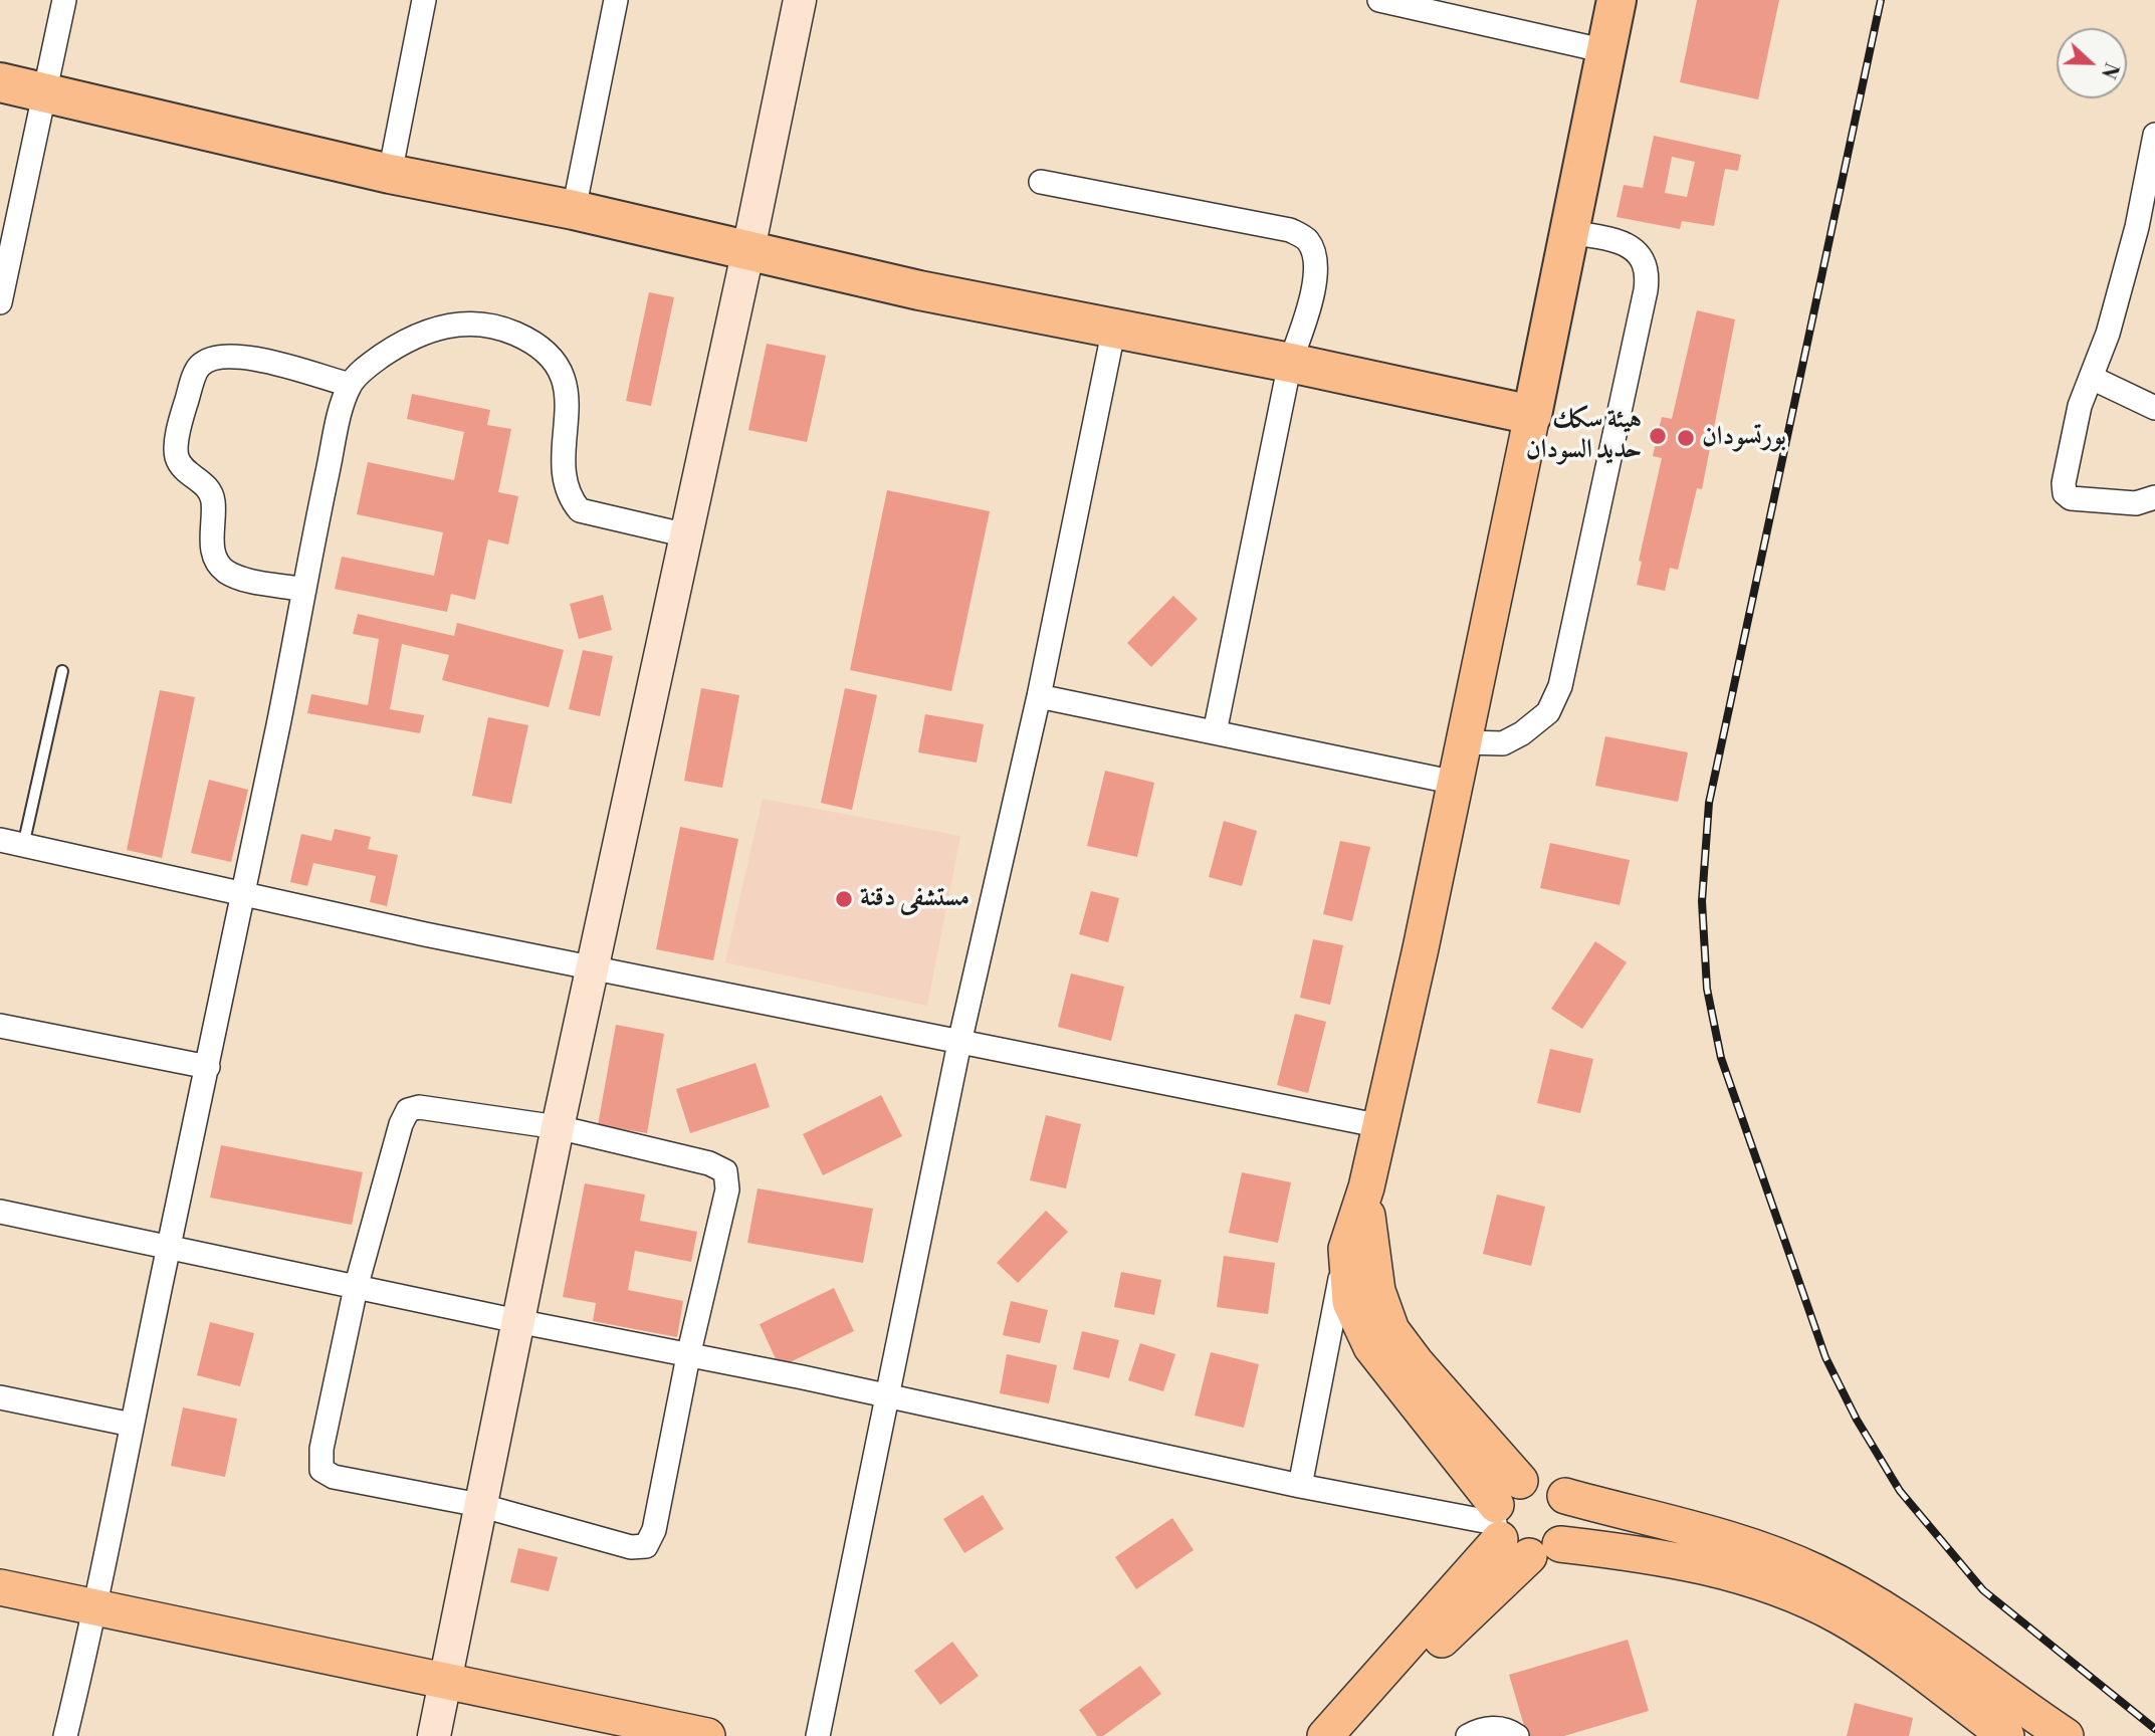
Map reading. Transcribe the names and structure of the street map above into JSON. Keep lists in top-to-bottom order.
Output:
{
  "places": ["هيئة سكك حديد السودان", "بورتسودان", "مستشفى دقنة"],
  "north": "right"
}
